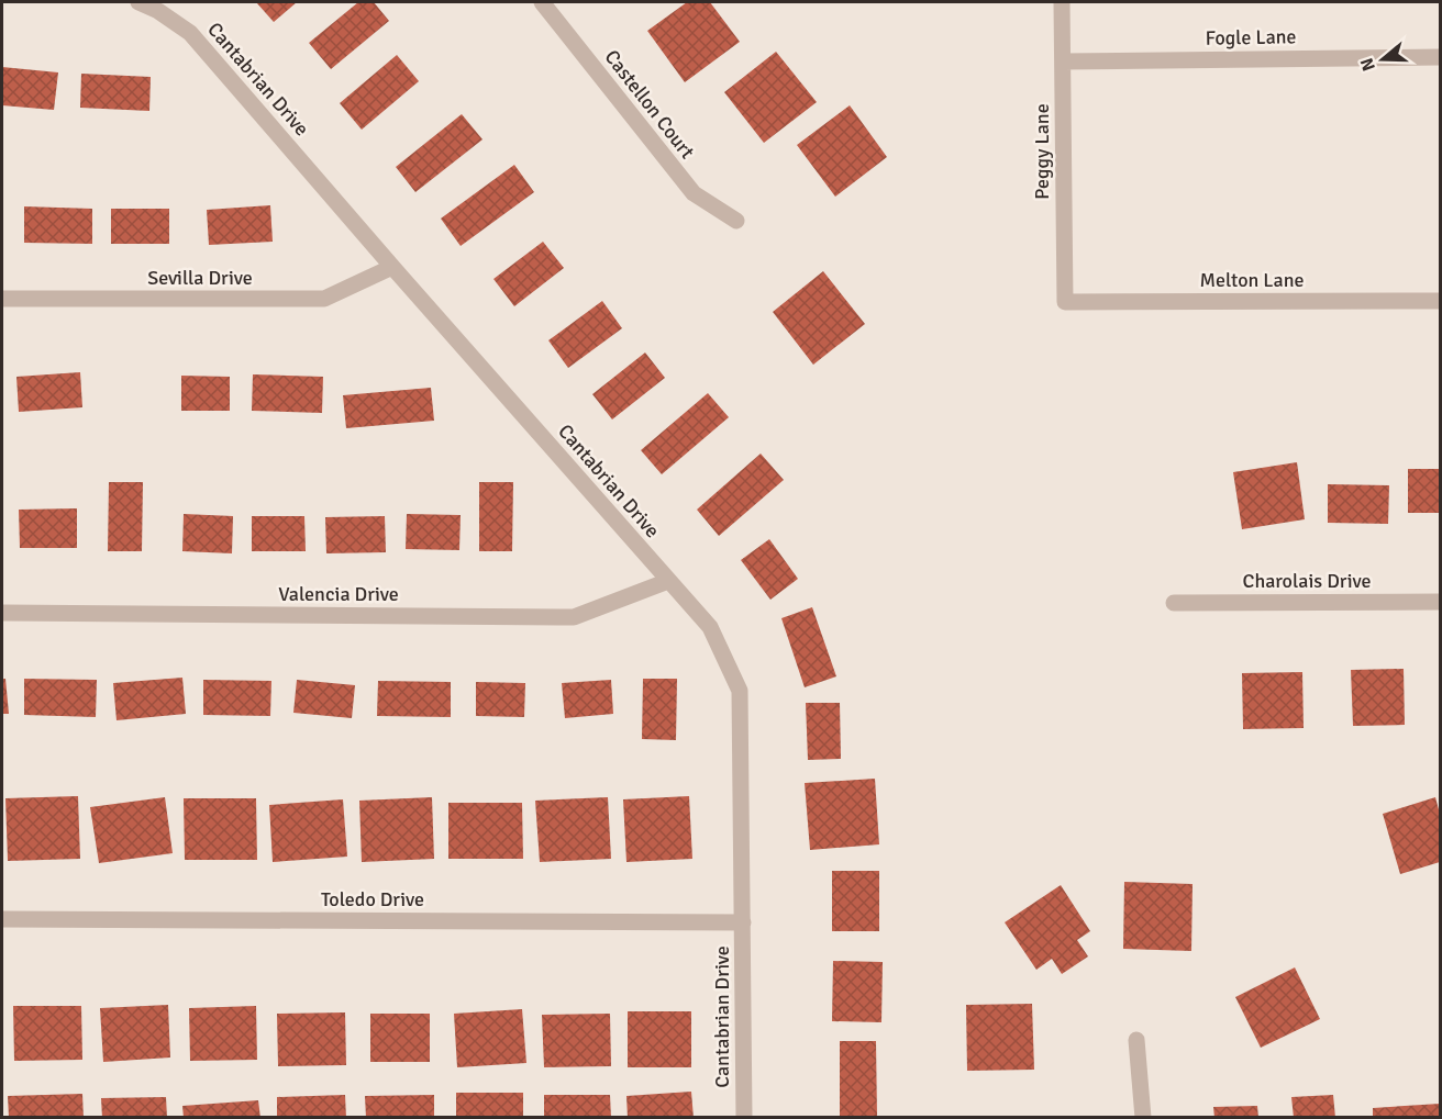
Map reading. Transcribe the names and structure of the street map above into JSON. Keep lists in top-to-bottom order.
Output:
{
  "streets": {
    "street": [
      "Fogle Lane",
      "Cantabrian Drive",
      "Castellon Court",
      "Peggy Lane",
      "Sevilla Drive",
      "Melton Lane",
      "Charolais Drive",
      "Valencia Drive",
      "Toledo Drive"
    ]
  },
  "crossings": [
    ["Fogle Lane", "Peggy Lane"],
    ["Cantabrian Drive", "Sevilla Drive"],
    ["Cantabrian Drive", "Valencia Drive"],
    ["Cantabrian Drive", "Toledo Drive"],
    ["Peggy Lane", "Melton Lane"]
  ],
  "north": "left"
}
